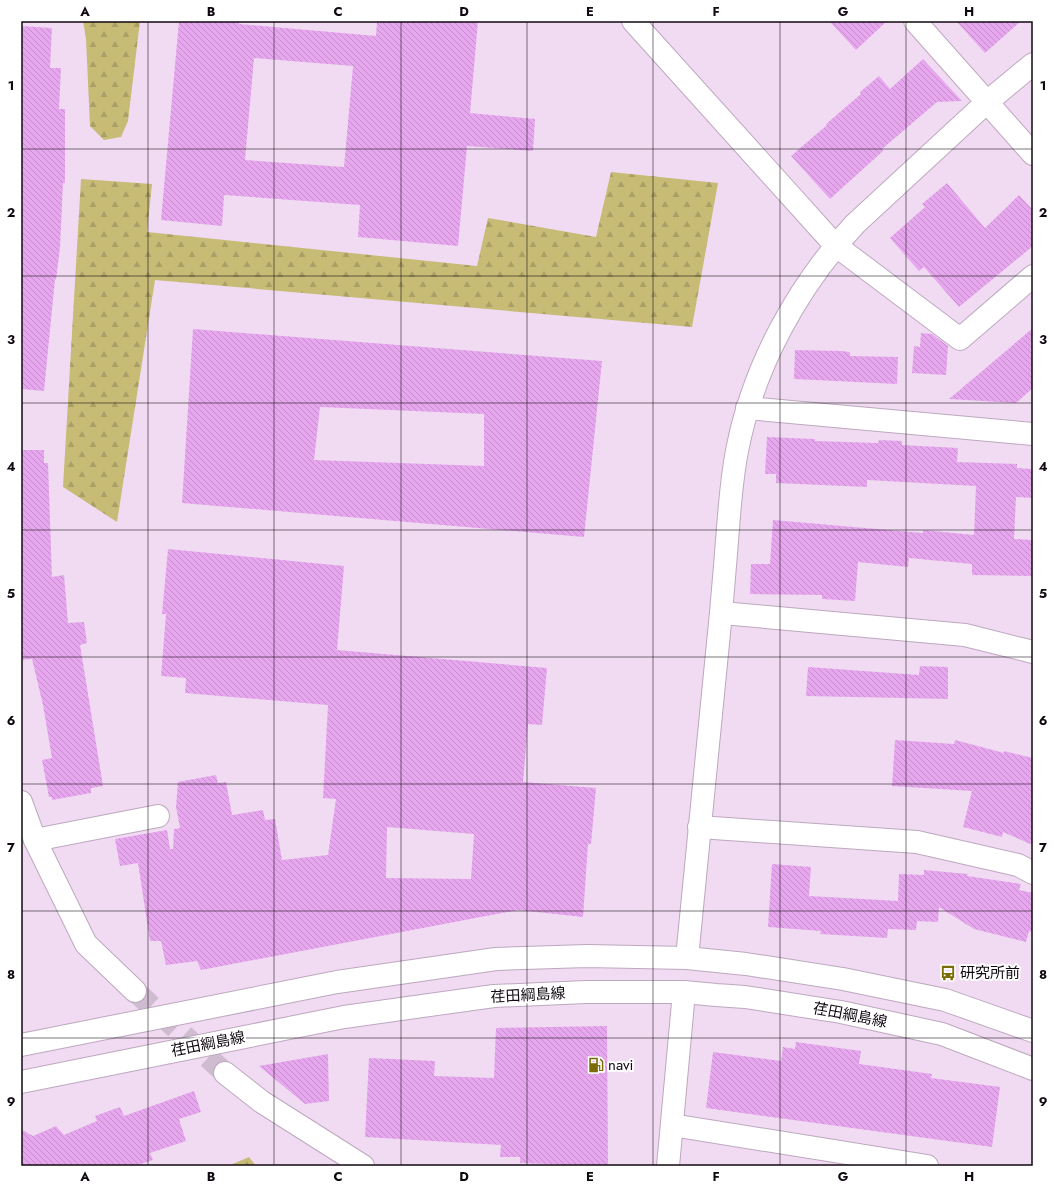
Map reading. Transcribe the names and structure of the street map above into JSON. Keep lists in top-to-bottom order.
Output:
{
  "streets": {
    "street": ["荏田綱島線"]
  },
  "places": {
    "bus stop": ["研究所前"],
    "fuel station": ["navi"]
  },
  "grid": {
    "columns": [
      "A",
      "B",
      "C",
      "D",
      "E",
      "F",
      "G",
      "H"
    ],
    "rows": [
      "1",
      "2",
      "3",
      "4",
      "5",
      "6",
      "7",
      "8",
      "9"
    ]
  }
}
